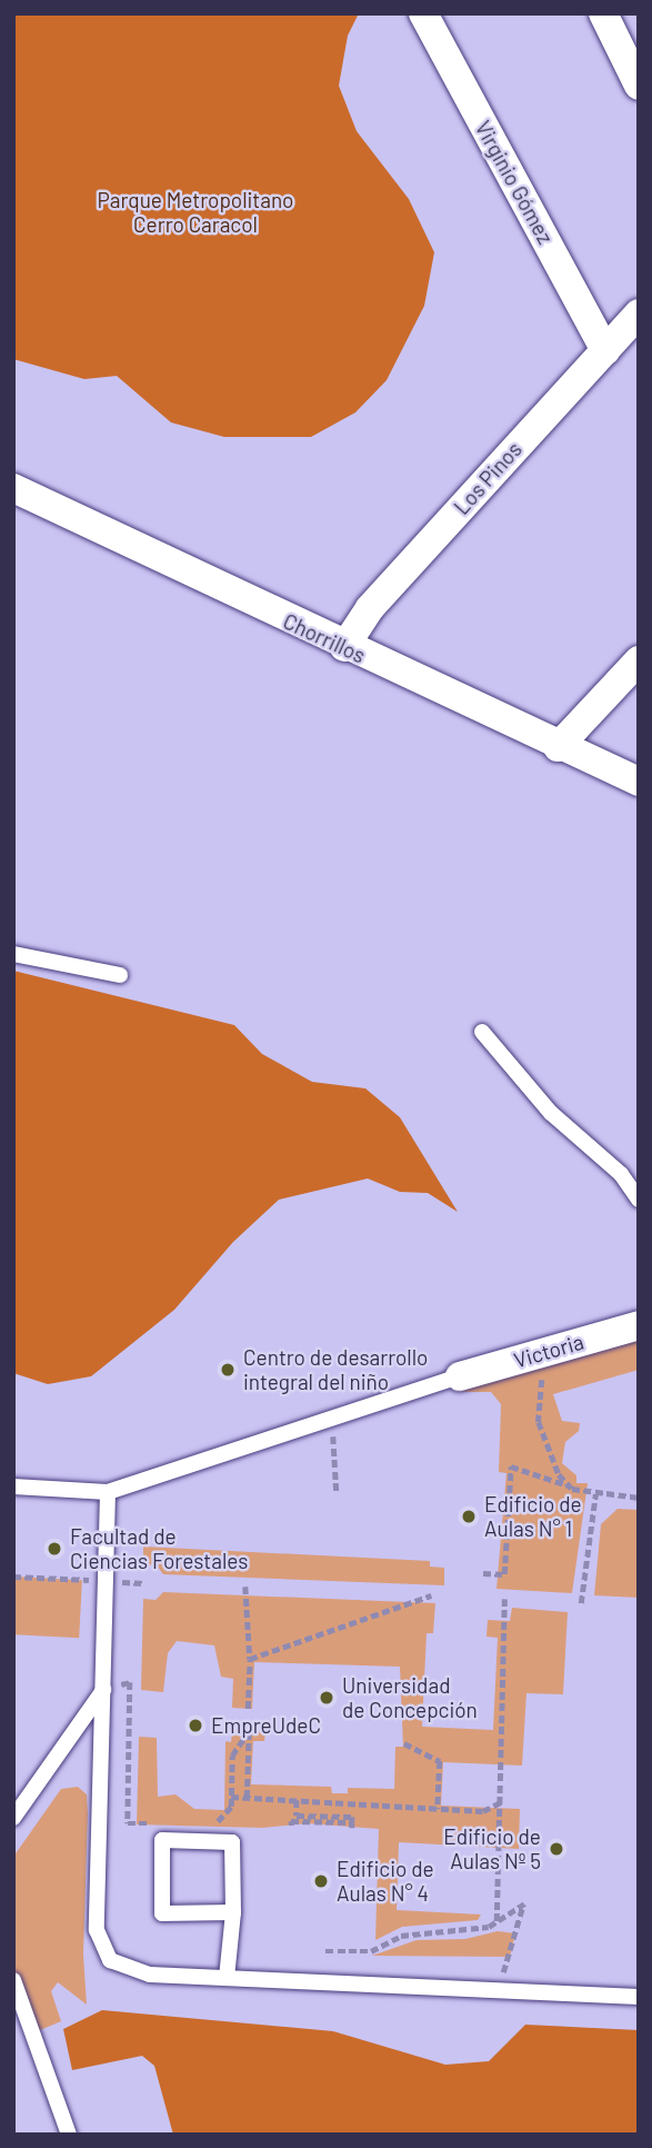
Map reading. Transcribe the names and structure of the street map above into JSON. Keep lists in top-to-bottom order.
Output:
{
  "streets": {
    "street": [
      "Virginio Gómez",
      "Los Pinos",
      "Chorrillos",
      "Victoria"
    ]
  },
  "crossings": [
    ["Virginio Gómez", "Los Pinos"],
    ["Los Pinos", "Chorrillos"]
  ],
  "parks": ["Parque Metropolitano Cerro Caracol"],
  "places": [
    "Centro de desarrollo integral del niño",
    "Edificio de Aulas N° 1",
    "Facultad de Ciencias Forestales",
    "Universidad de Concepción",
    "EmpreUdeC",
    "Edificio de Aulas Nº 5",
    "Edificio de Aulas N° 4"
  ]
}
